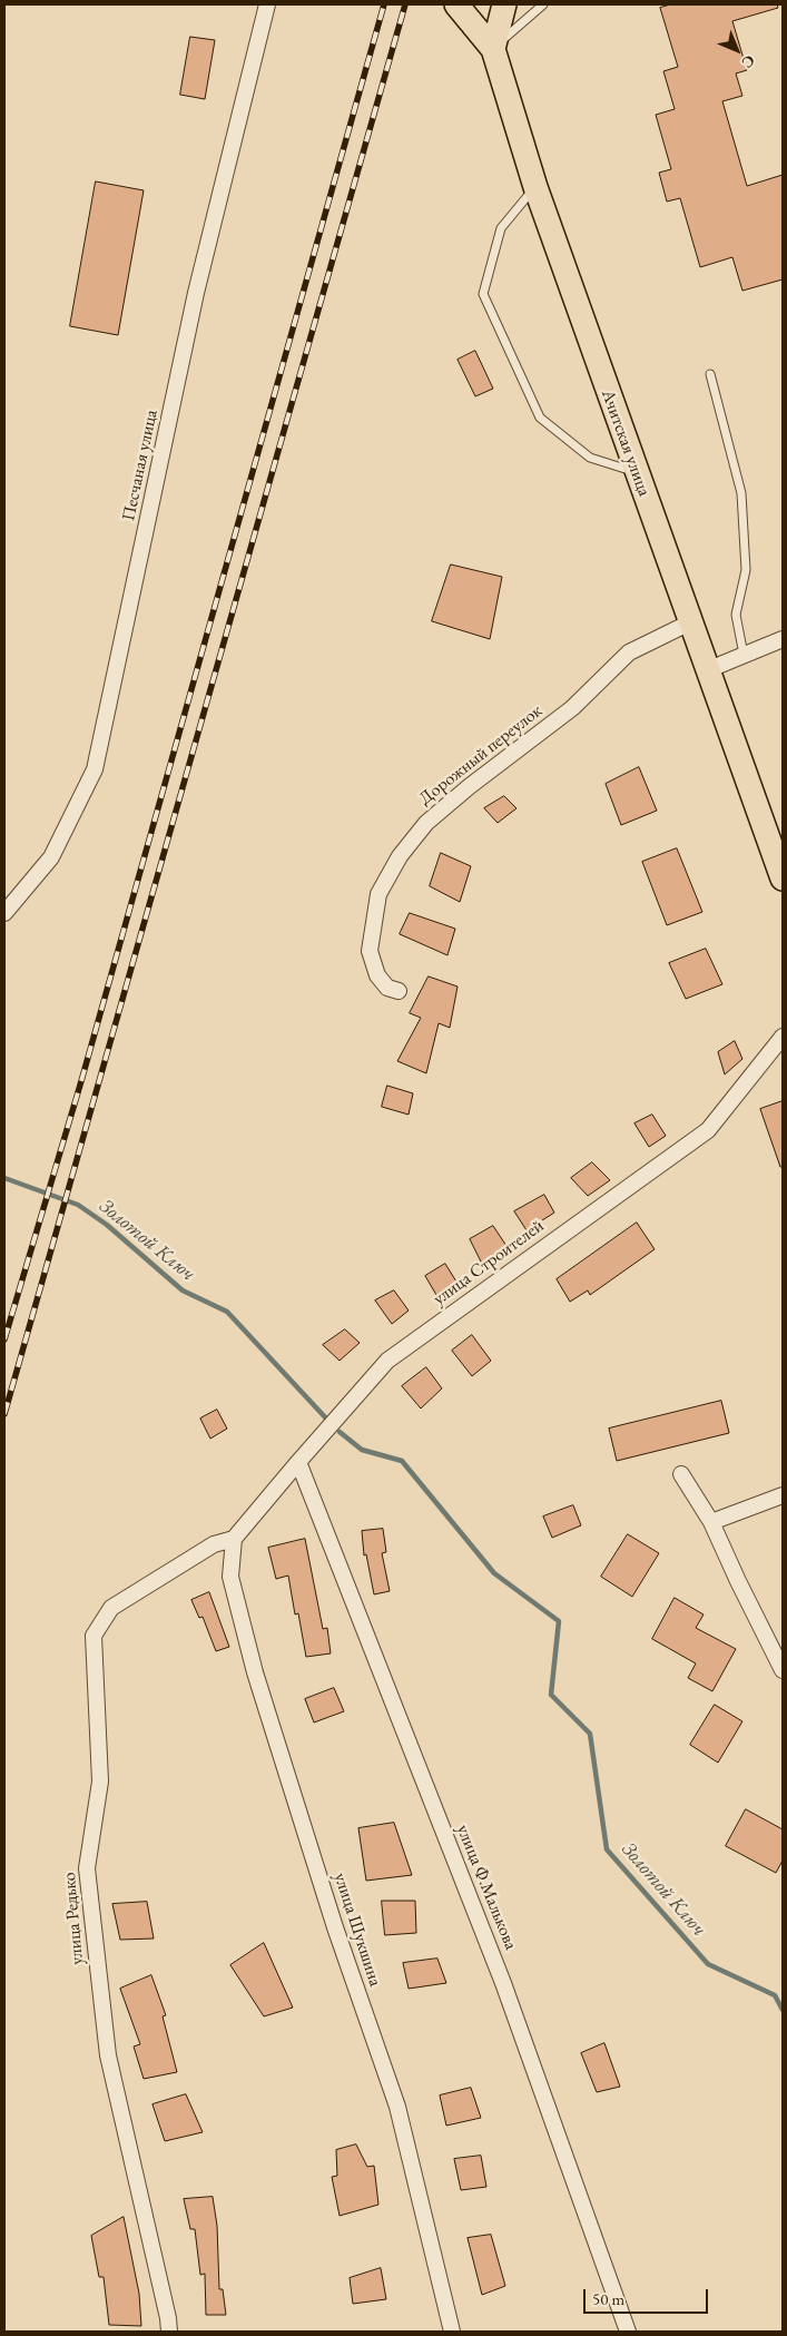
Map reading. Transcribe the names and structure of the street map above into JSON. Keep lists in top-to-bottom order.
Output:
{
  "streets": {
    "main road": ["Ачитская улица"],
    "street": [
      "Песчаная улица",
      "Дорожный переулок",
      "улица Строителей",
      "улица Ф.Малькова",
      "улица Редько",
      "улица Шукшина"
    ]
  },
  "crossings": [
    ["Ачитская улица", "Дорожный переулок"],
    ["улица Строителей", "улица Ф.Малькова"],
    ["улица Строителей", "улица Редько"],
    ["улица Строителей", "улица Шукшина"],
    ["улица Редько", "улица Шукшина"]
  ],
  "water": ["Золотой Ключ"],
  "scale_bar": "50 m",
  "north": "bottom right"
}
